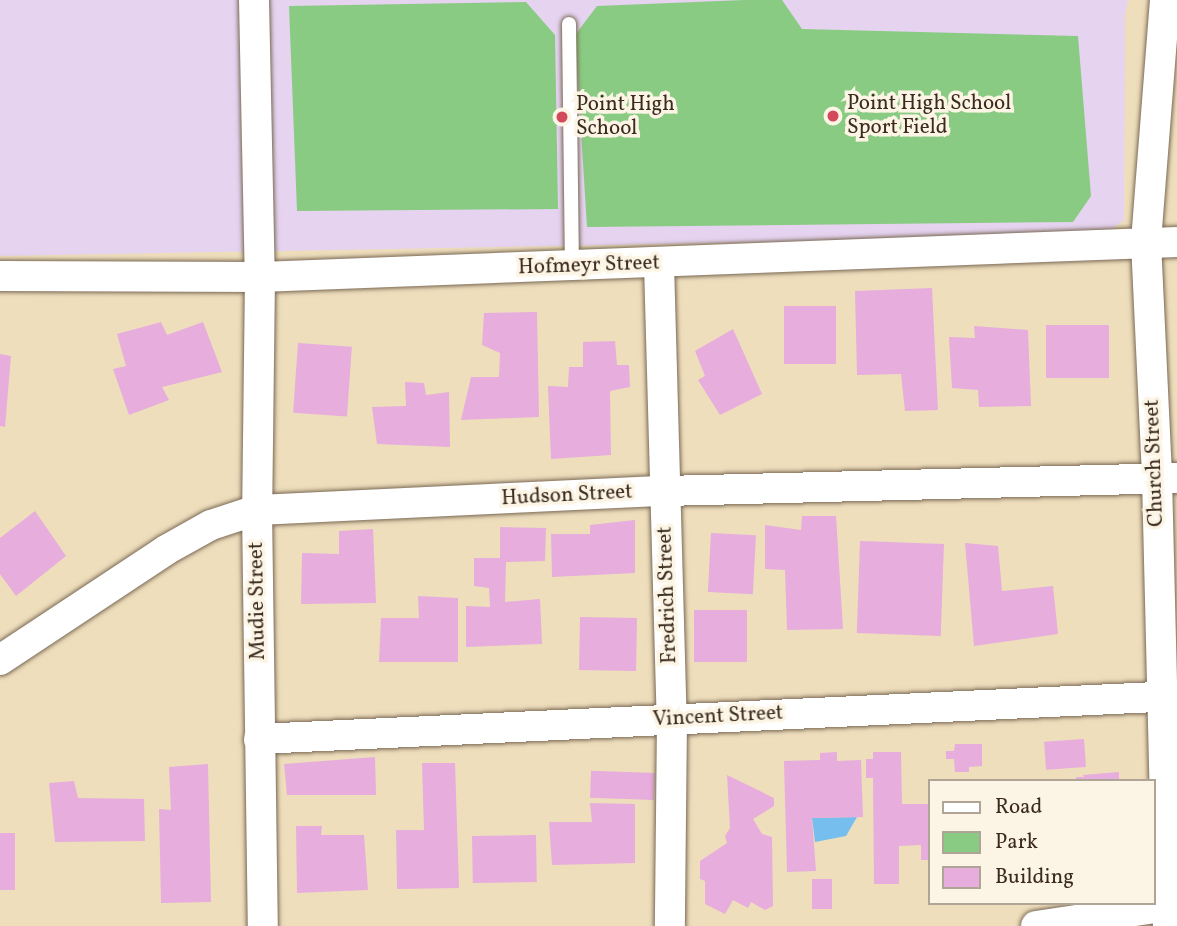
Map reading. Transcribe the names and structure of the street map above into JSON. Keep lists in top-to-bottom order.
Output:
{
  "streets": {
    "street": [
      "Hofmeyr Street",
      "Church Street",
      "Hudson Street",
      "Fredrich Street",
      "Mudie Street",
      "Vincent Street"
    ]
  },
  "crossings": [
    ["Hofmeyr Street", "Church Street"],
    ["Hofmeyr Street", "Fredrich Street"],
    ["Hofmeyr Street", "Mudie Street"],
    ["Church Street", "Hudson Street"],
    ["Church Street", "Vincent Street"],
    ["Hudson Street", "Fredrich Street"],
    ["Hudson Street", "Mudie Street"],
    ["Fredrich Street", "Vincent Street"],
    ["Mudie Street", "Vincent Street"]
  ],
  "places": ["Point High School Sport Field", "Point High School"],
  "legend": ["Road", "Park", "Building"]
}
